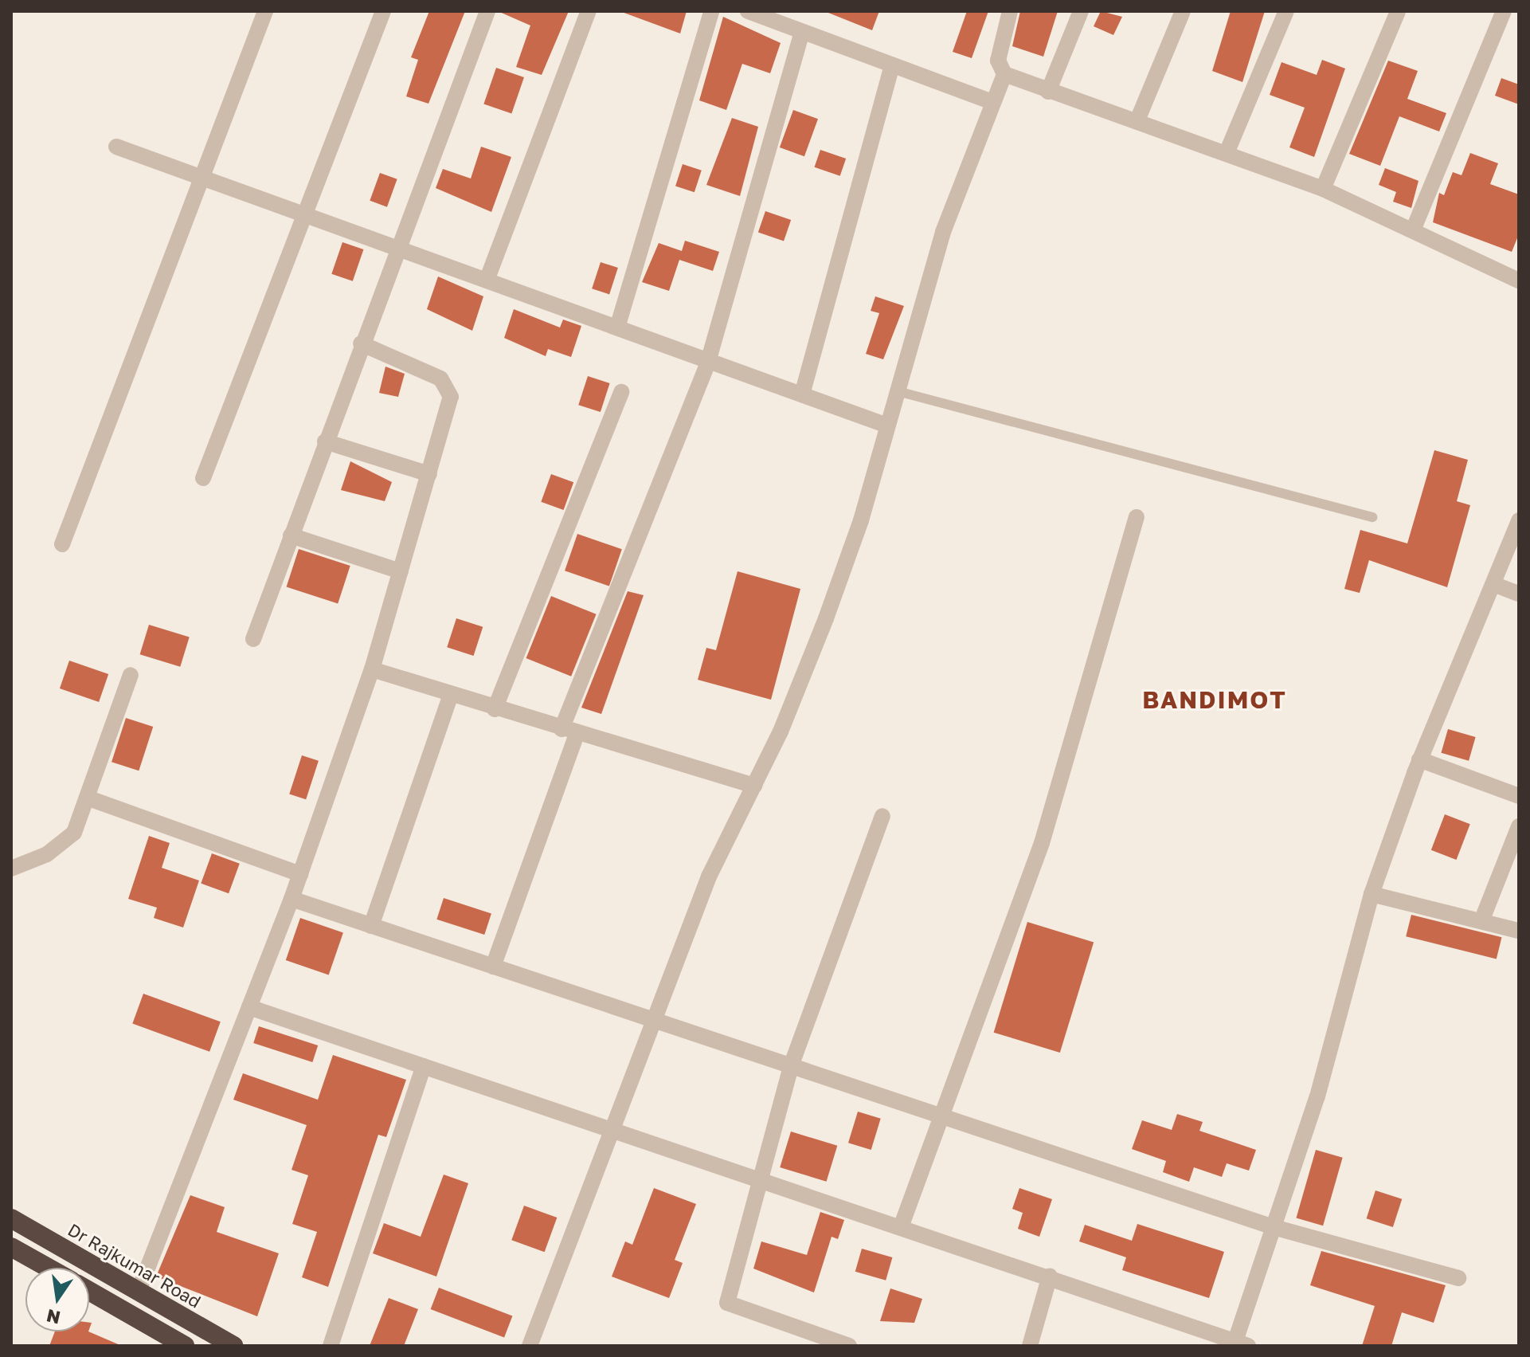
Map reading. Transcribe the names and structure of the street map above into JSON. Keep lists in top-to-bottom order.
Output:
{
  "streets": {
    "highway": ["Dr Rajkumar Road"]
  },
  "districts": ["BANDIMOT"],
  "north": "bottom"
}
